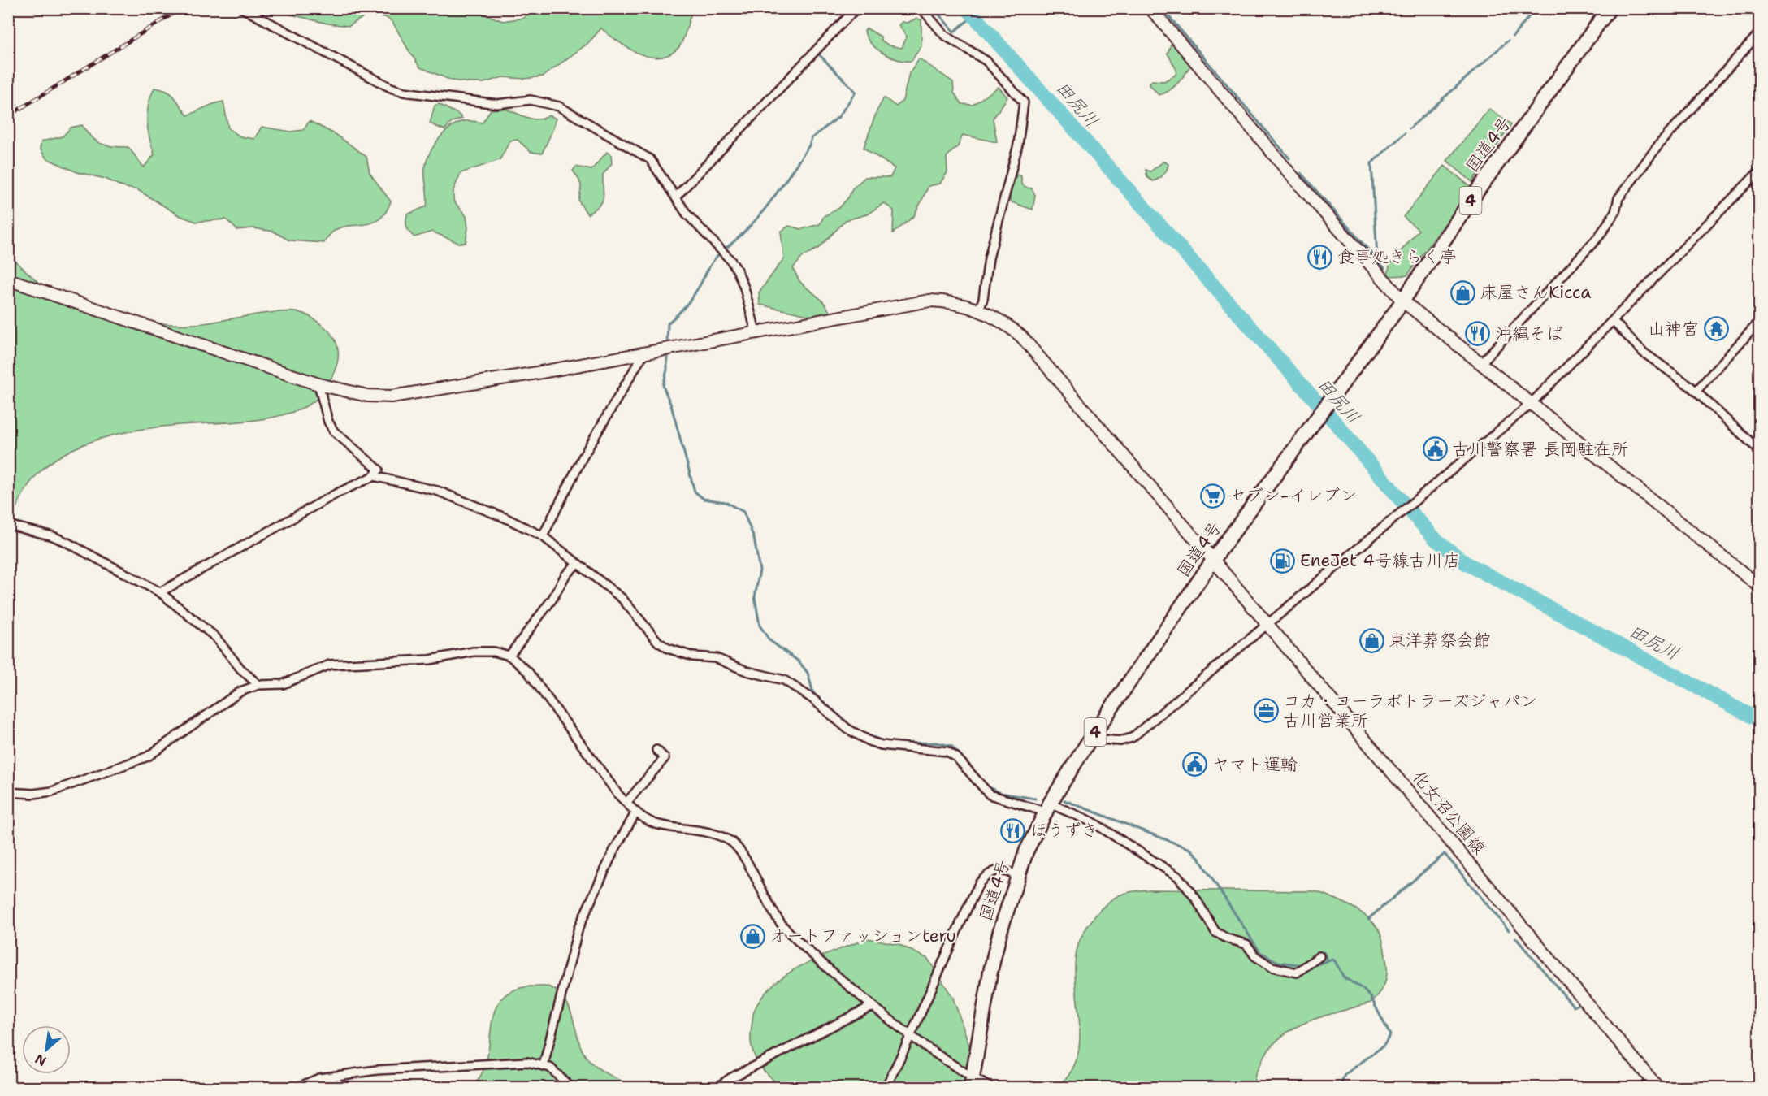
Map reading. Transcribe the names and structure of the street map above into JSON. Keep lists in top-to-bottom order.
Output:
{
  "streets": {
    "highway": ["国道4号", "4"],
    "street": ["化女沼公園線"]
  },
  "crossings": [
    ["国道4号", "化女沼公園線"]
  ],
  "water": ["田尻川"],
  "places": {
    "restaurant": ["食事処きらく亭", "沖縄そば", "ほうずき"],
    "shop": ["床屋さんKicca", "東洋葬祭会館", "オートファッションteru"],
    "temple": ["山神宮"],
    "public building": ["古川警察署 長岡駐在所", "ヤマト運輸"],
    "supermarket": ["セブン-イレブン"],
    "fuel station": ["EneJet 4号線古川店"],
    "office": ["コカ・コーラボトラーズジャパン 古川営業所"]
  },
  "north": "bottom left"
}
